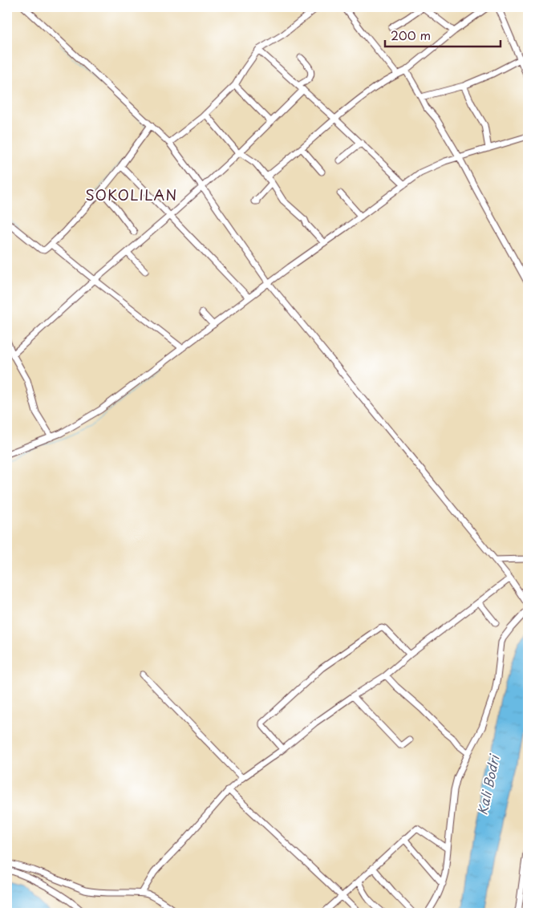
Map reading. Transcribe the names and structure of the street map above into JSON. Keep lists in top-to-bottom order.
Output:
{
  "districts": ["SOKOLILAN"],
  "water": ["Kali Bodri"],
  "scale_bar": "200 m"
}
